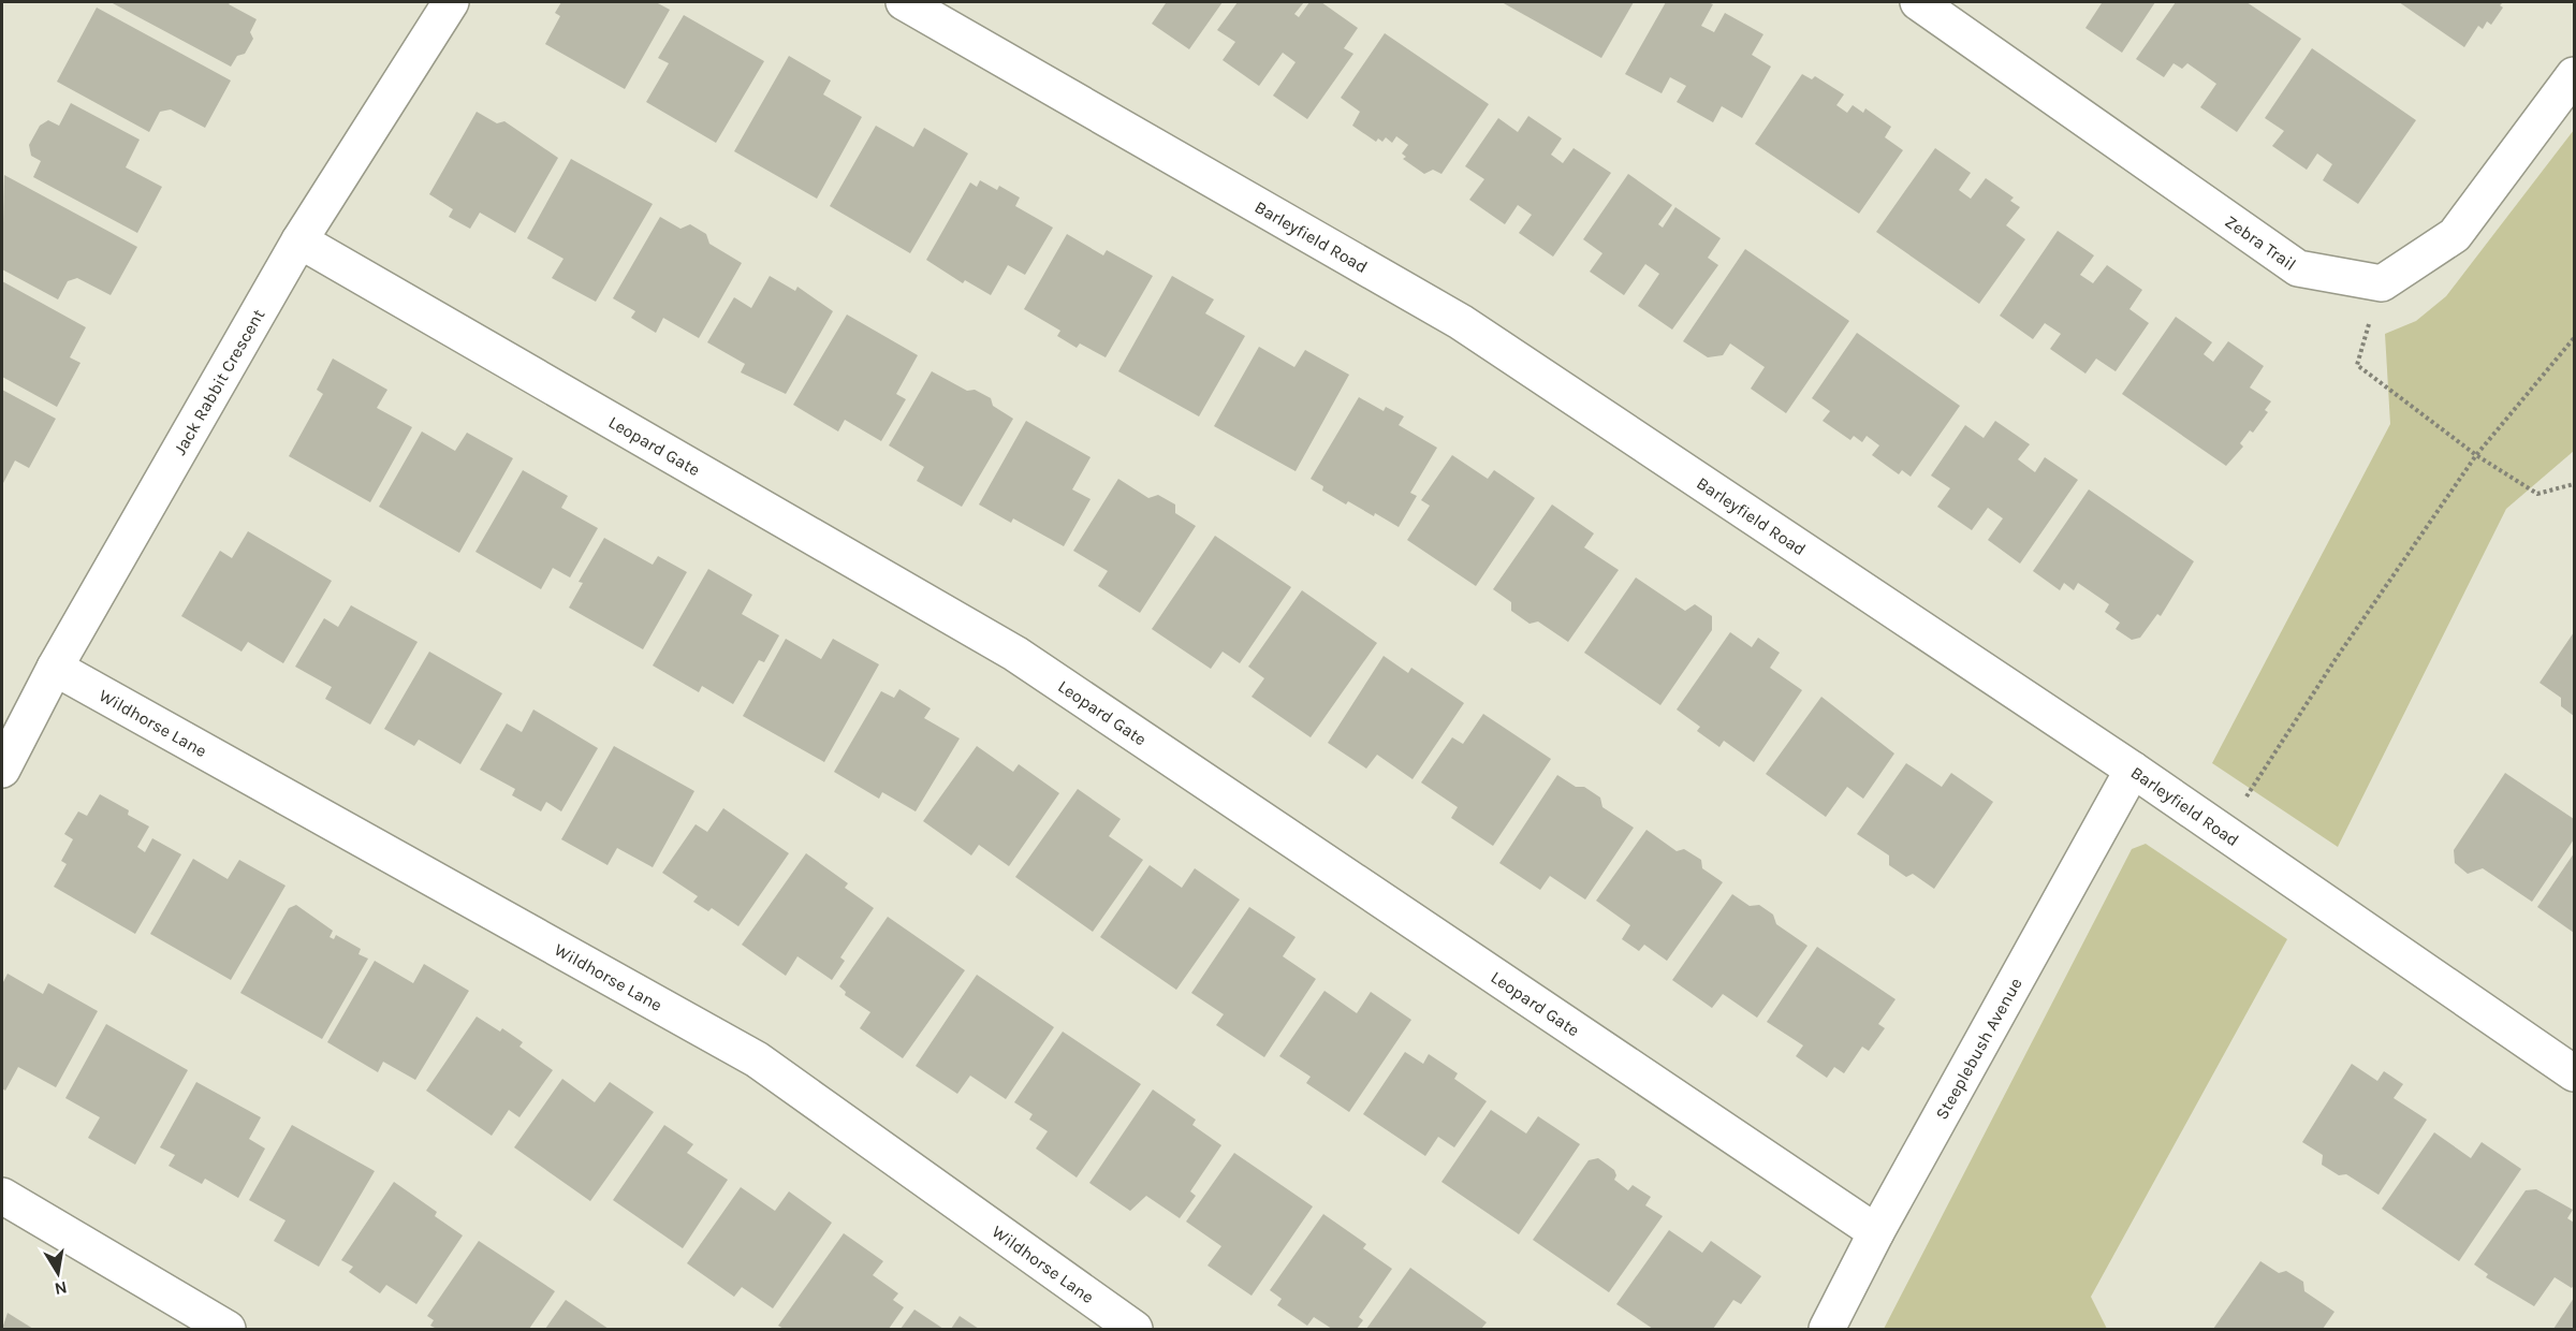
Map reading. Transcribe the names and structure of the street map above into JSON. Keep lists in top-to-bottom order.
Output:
{
  "streets": {
    "street": [
      "Barleyfield Road",
      "Zebra Trail",
      "Jack Rabbit Crescent",
      "Leopard Gate",
      "Wildhorse Lane",
      "Steeplebush Avenue"
    ]
  },
  "crossings": [
    ["Barleyfield Road", "Steeplebush Avenue"],
    ["Jack Rabbit Crescent", "Leopard Gate"],
    ["Jack Rabbit Crescent", "Wildhorse Lane"],
    ["Leopard Gate", "Steeplebush Avenue"]
  ],
  "north": "bottom"
}
